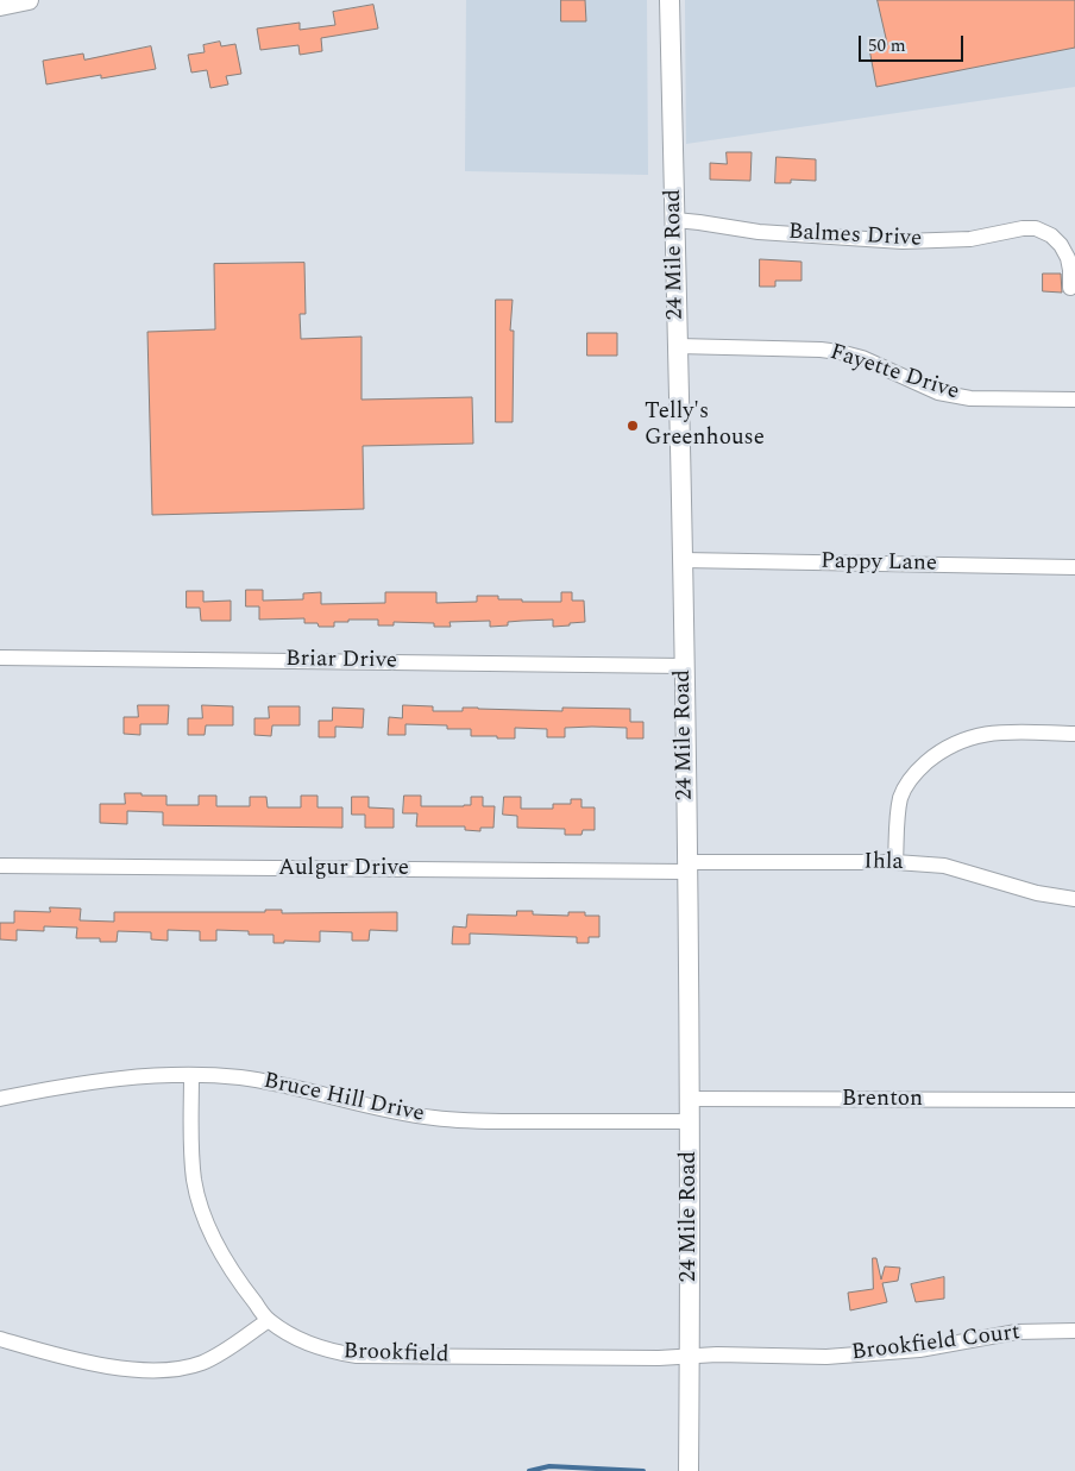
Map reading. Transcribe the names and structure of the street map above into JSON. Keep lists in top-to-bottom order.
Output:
{
  "streets": {
    "street": [
      "Balmes Drive",
      "24 Mile Road",
      "Fayette Drive",
      "Pappy Lane",
      "Briar Drive",
      "Ihla",
      "Aulgur Drive",
      "Bruce Hill Drive",
      "Brenton",
      "Brookfield Court",
      "Brookfield"
    ]
  },
  "crossings": [
    ["Balmes Drive", "24 Mile Road"],
    ["24 Mile Road", "Fayette Drive"],
    ["24 Mile Road", "Pappy Lane"],
    ["24 Mile Road", "Briar Drive"],
    ["24 Mile Road", "Ihla"],
    ["24 Mile Road", "Aulgur Drive"],
    ["24 Mile Road", "Bruce Hill Drive"],
    ["24 Mile Road", "Brenton"],
    ["24 Mile Road", "Brookfield Court"],
    ["24 Mile Road", "Brookfield"],
    ["Ihla", "Aulgur Drive"],
    ["Bruce Hill Drive", "Brookfield"],
    ["Brookfield Court", "Brookfield"]
  ],
  "places": ["Telly's Greenhouse"],
  "scale_bar": "50 m"
}
